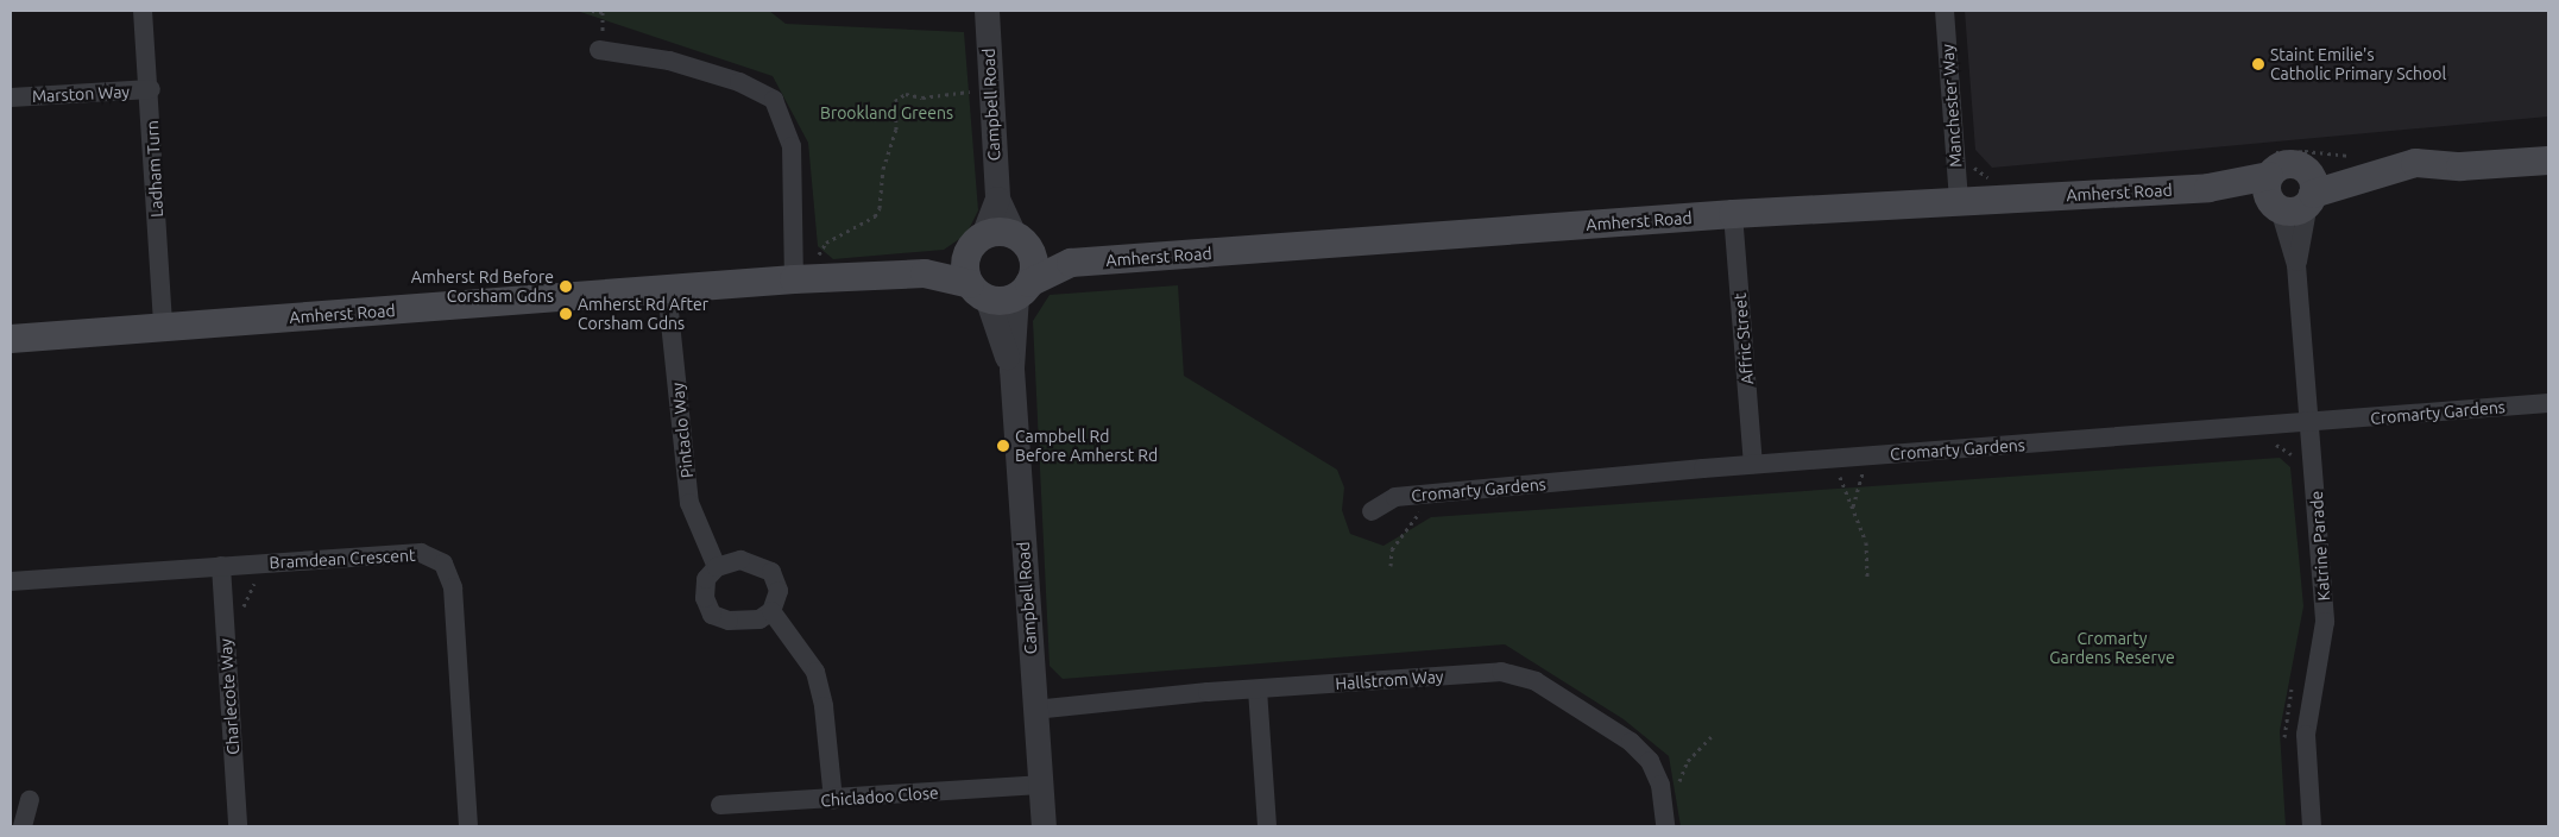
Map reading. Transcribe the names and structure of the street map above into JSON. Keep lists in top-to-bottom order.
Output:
{
  "streets": {
    "main road": ["Amherst Road"],
    "street": [
      "Marston Way",
      "Campbell Road",
      "Manchester Way",
      "Ladham Turn",
      "Affric Street",
      "Cromarty Gardens",
      "Pintaclo Way",
      "Katrine Parade",
      "Bramdean Crescent",
      "Hallstrom Way",
      "Charlecote Way",
      "Chicladoo Close"
    ]
  },
  "crossings": [
    ["Marston Way", "Ladham Turn"],
    ["Campbell Road", "Amherst Road"],
    ["Campbell Road", "Hallstrom Way"],
    ["Campbell Road", "Chicladoo Close"],
    ["Manchester Way", "Amherst Road"],
    ["Ladham Turn", "Amherst Road"],
    ["Amherst Road", "Affric Street"],
    ["Amherst Road", "Pintaclo Way"],
    ["Amherst Road", "Katrine Parade"],
    ["Affric Street", "Cromarty Gardens"],
    ["Cromarty Gardens", "Katrine Parade"],
    ["Bramdean Crescent", "Charlecote Way"]
  ],
  "parks": ["Brookland Greens", "Cromarty Gardens Reserve"],
  "places": [
    "Staint Emilie's Catholic Primary School",
    "Amherst Rd Before Corsham Gdns",
    "Amherst Rd After Corsham Gdns",
    "Campbell Rd Before Amherst Rd"
  ]
}
